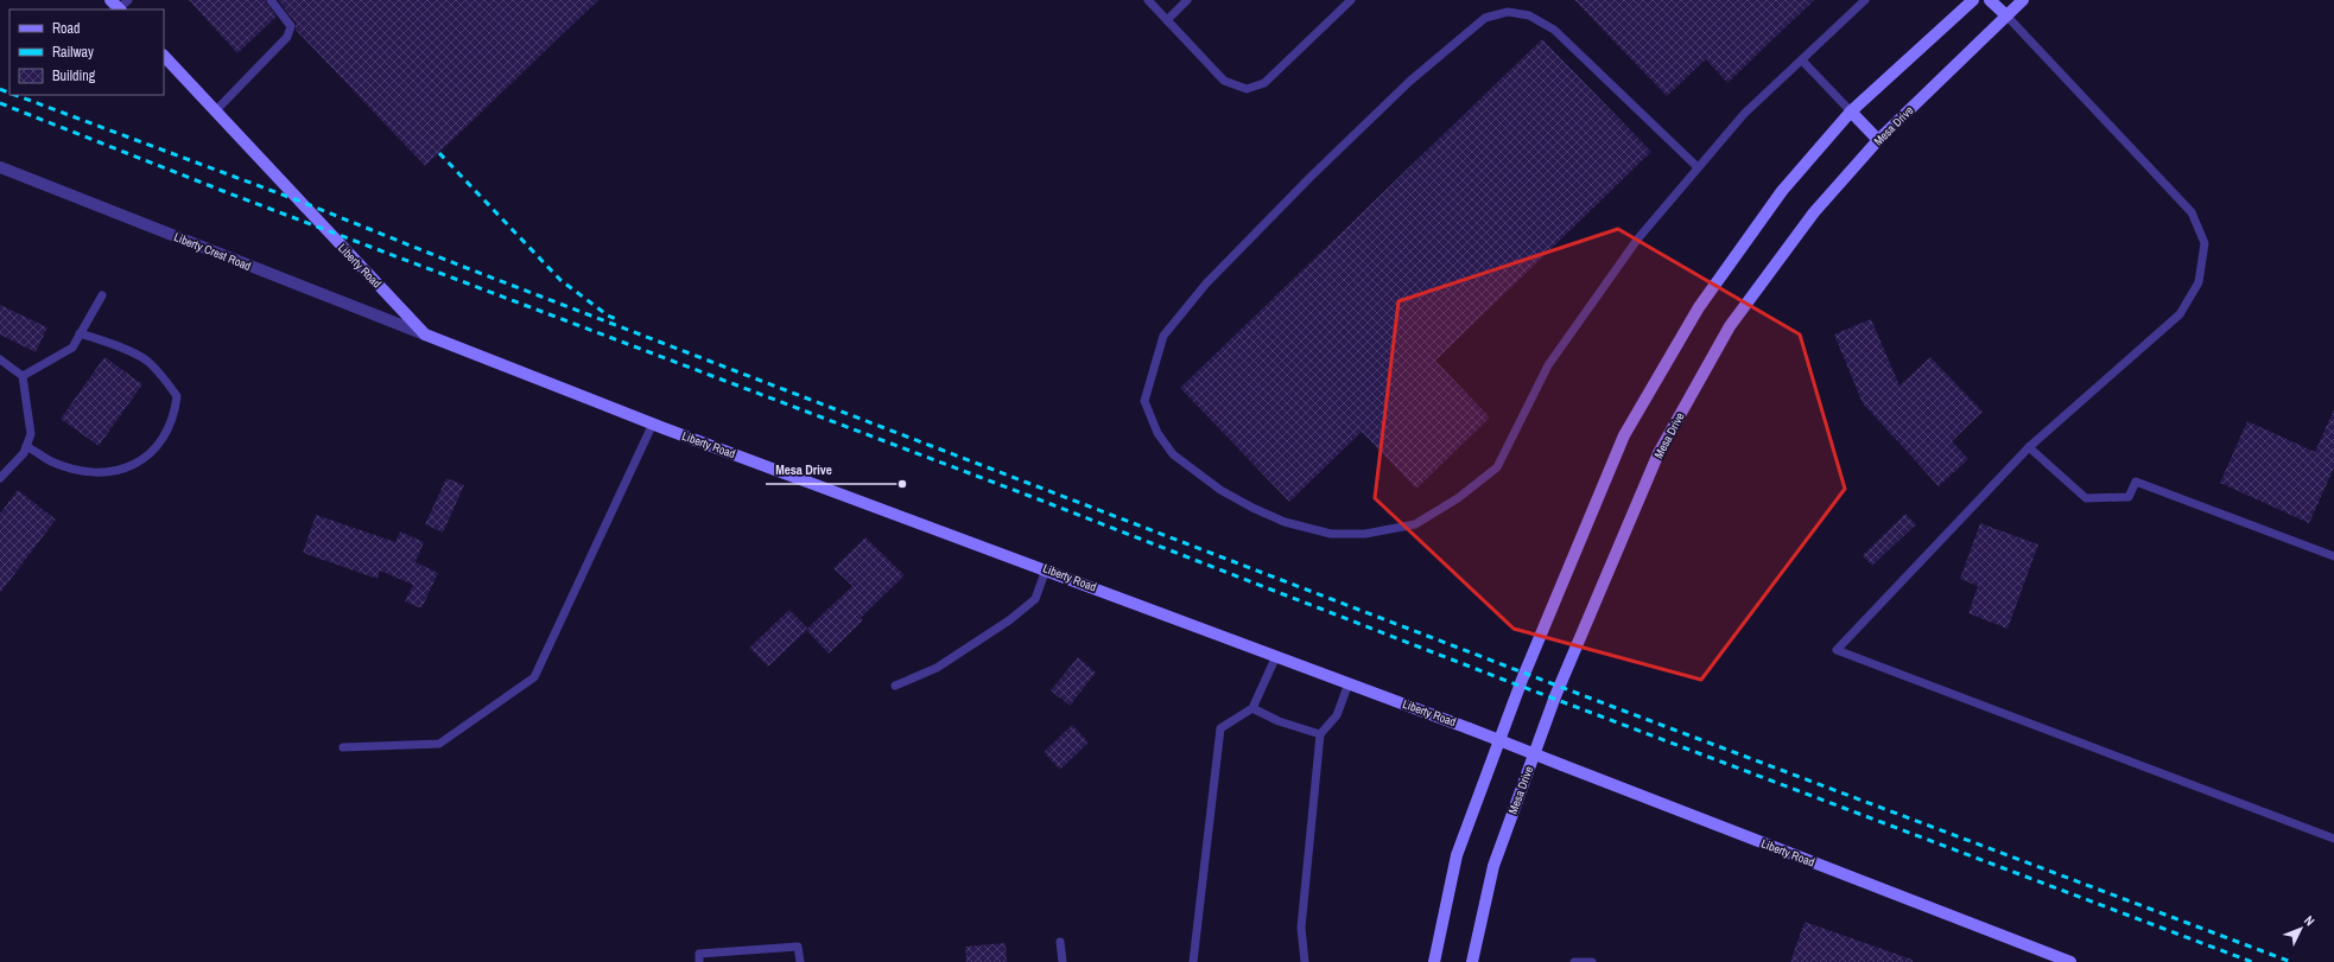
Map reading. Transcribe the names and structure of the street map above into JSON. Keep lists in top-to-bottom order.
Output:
{
  "streets": {
    "main road": ["Mesa Drive", "Liberty Road"],
    "street": ["Liberty Crest Road"]
  },
  "crossings": [
    ["Liberty Crest Road", "Liberty Road"]
  ],
  "places": ["Mesa Drive"],
  "legend": ["Road", "Railway", "Building"],
  "north": "top right"
}
